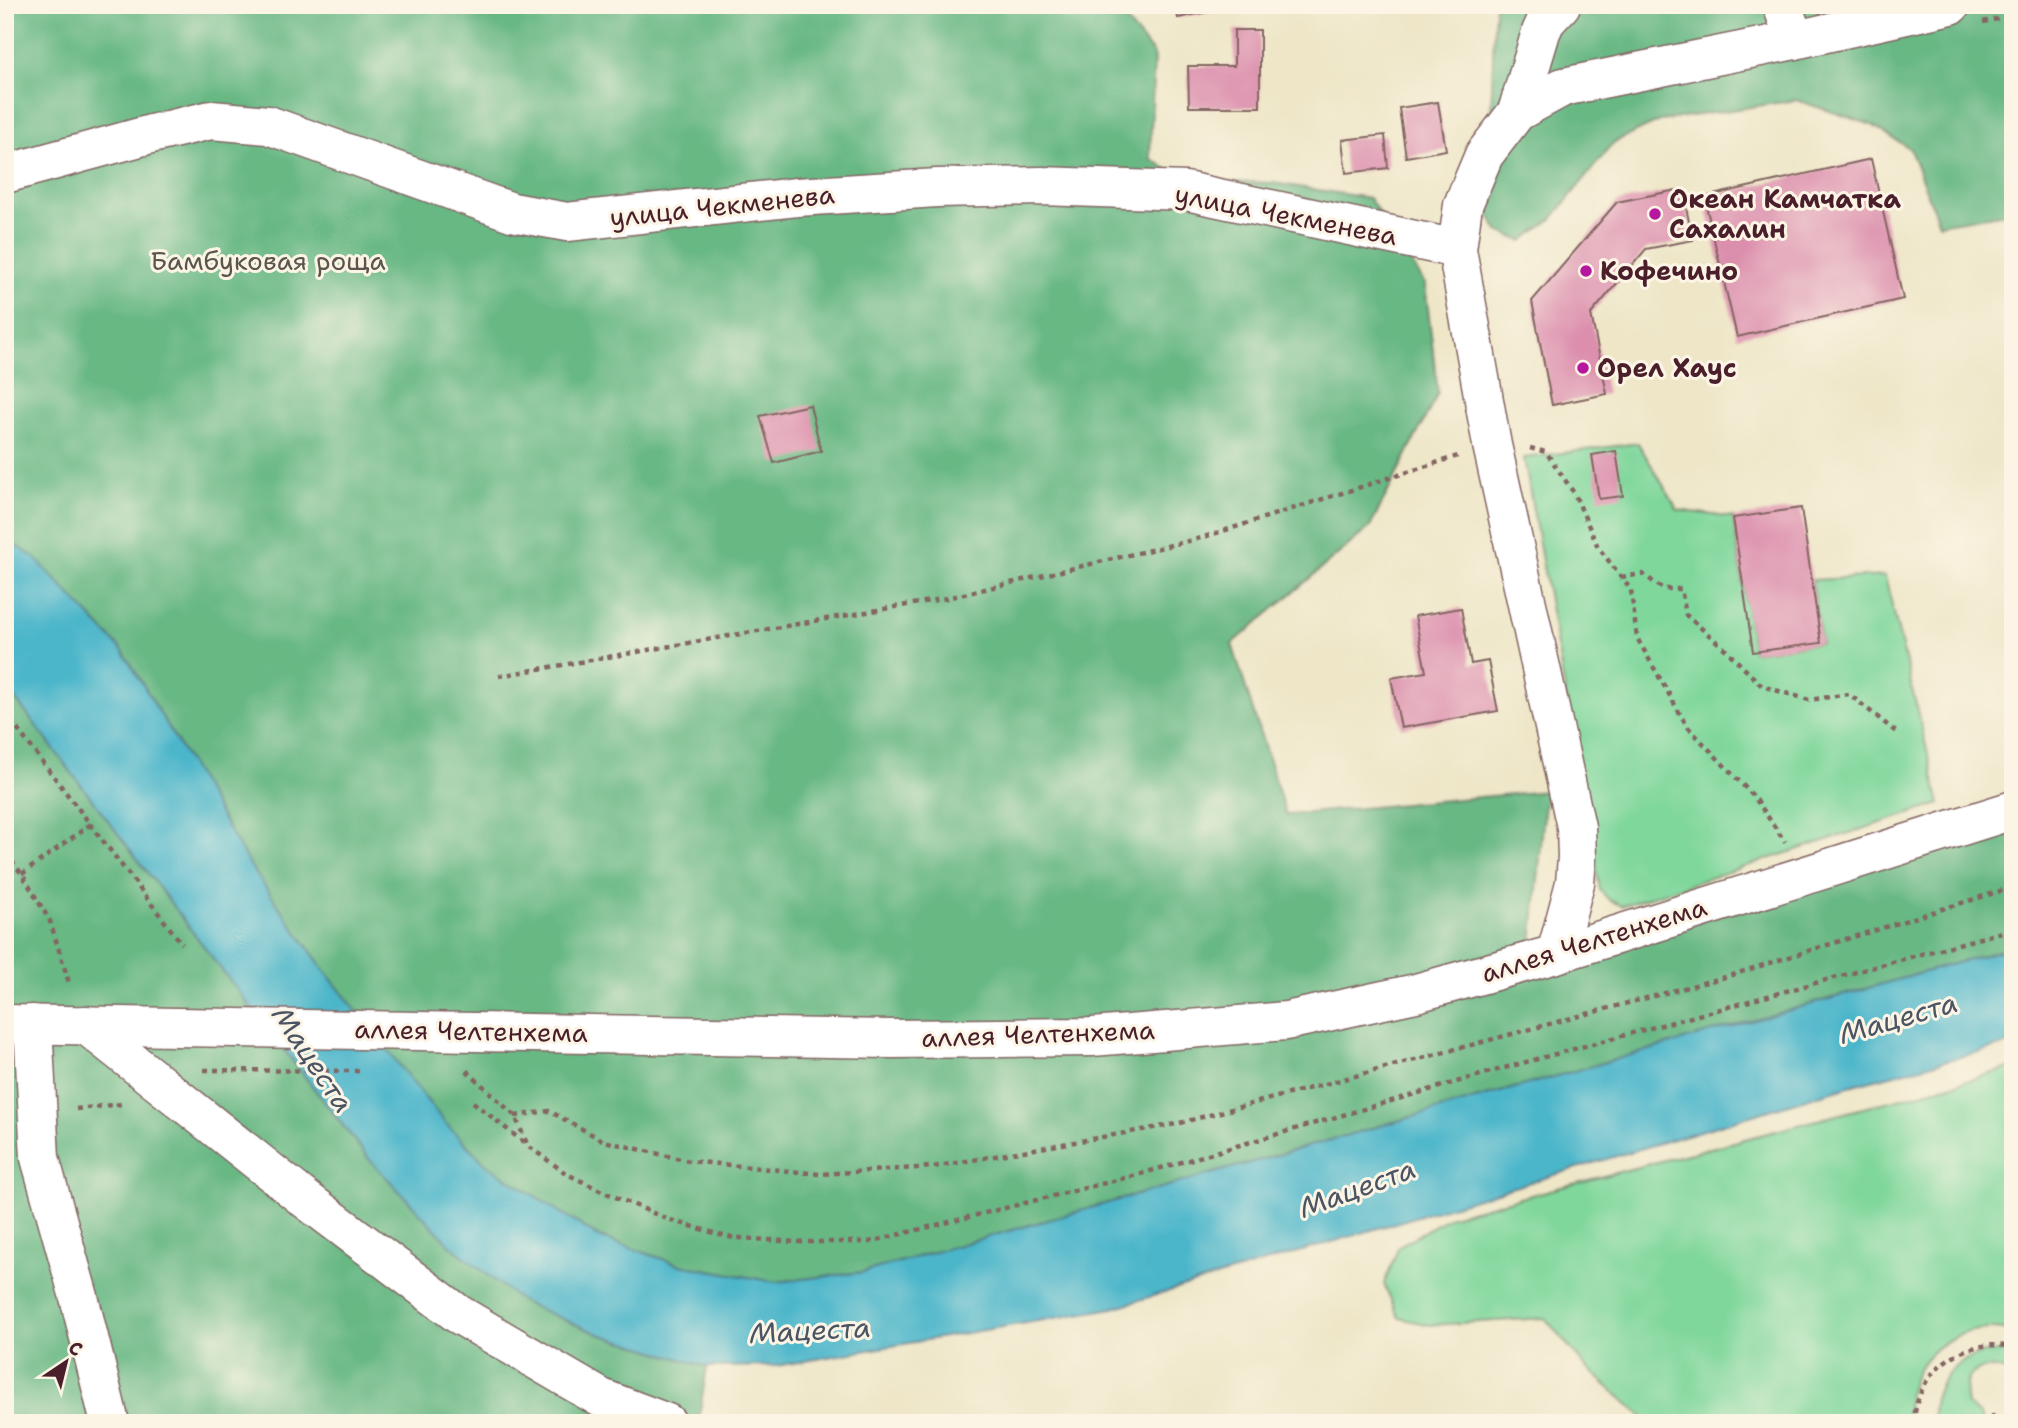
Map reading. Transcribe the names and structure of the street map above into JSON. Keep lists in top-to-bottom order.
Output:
{
  "streets": {
    "main road": ["улица Чекменева", "аллея Челтенхема"]
  },
  "water": ["Мацеста"],
  "parks": ["Бамбуковая роща"],
  "places": ["Океан Камчатка Сахалин", "Кофечино", "Орел Хаус"],
  "north": "top right"
}
